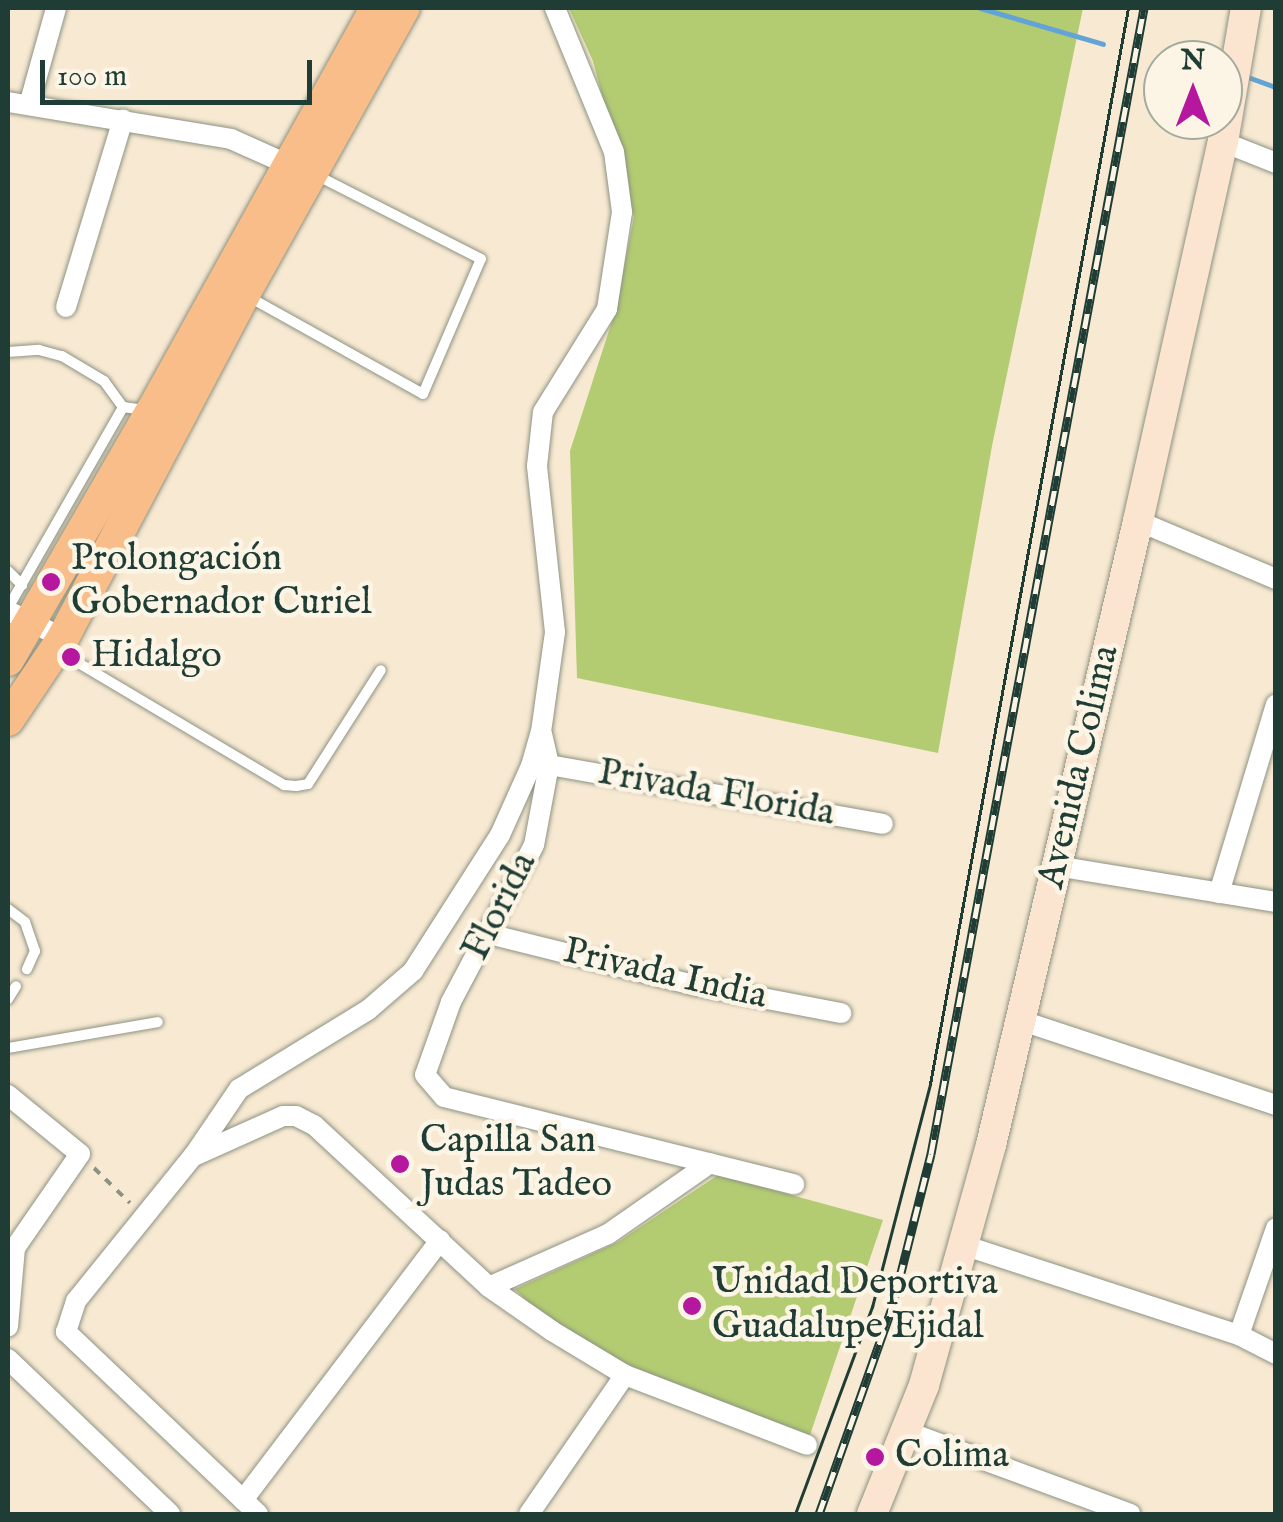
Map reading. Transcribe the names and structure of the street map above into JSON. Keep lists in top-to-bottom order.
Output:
{
  "streets": {
    "street": [
      "Avenida Colima",
      "Privada Florida",
      "Florida",
      "Privada India"
    ]
  },
  "crossings": [
    ["Privada Florida", "Florida"],
    ["Florida", "Privada India"]
  ],
  "places": [
    "Prolongación Gobernador Curiel",
    "Hidalgo",
    "Capilla San Judas Tadeo",
    "Unidad Deportiva Guadalupe Ejidal",
    "Colima"
  ],
  "scale_bar": "100 m",
  "north": "top"
}
